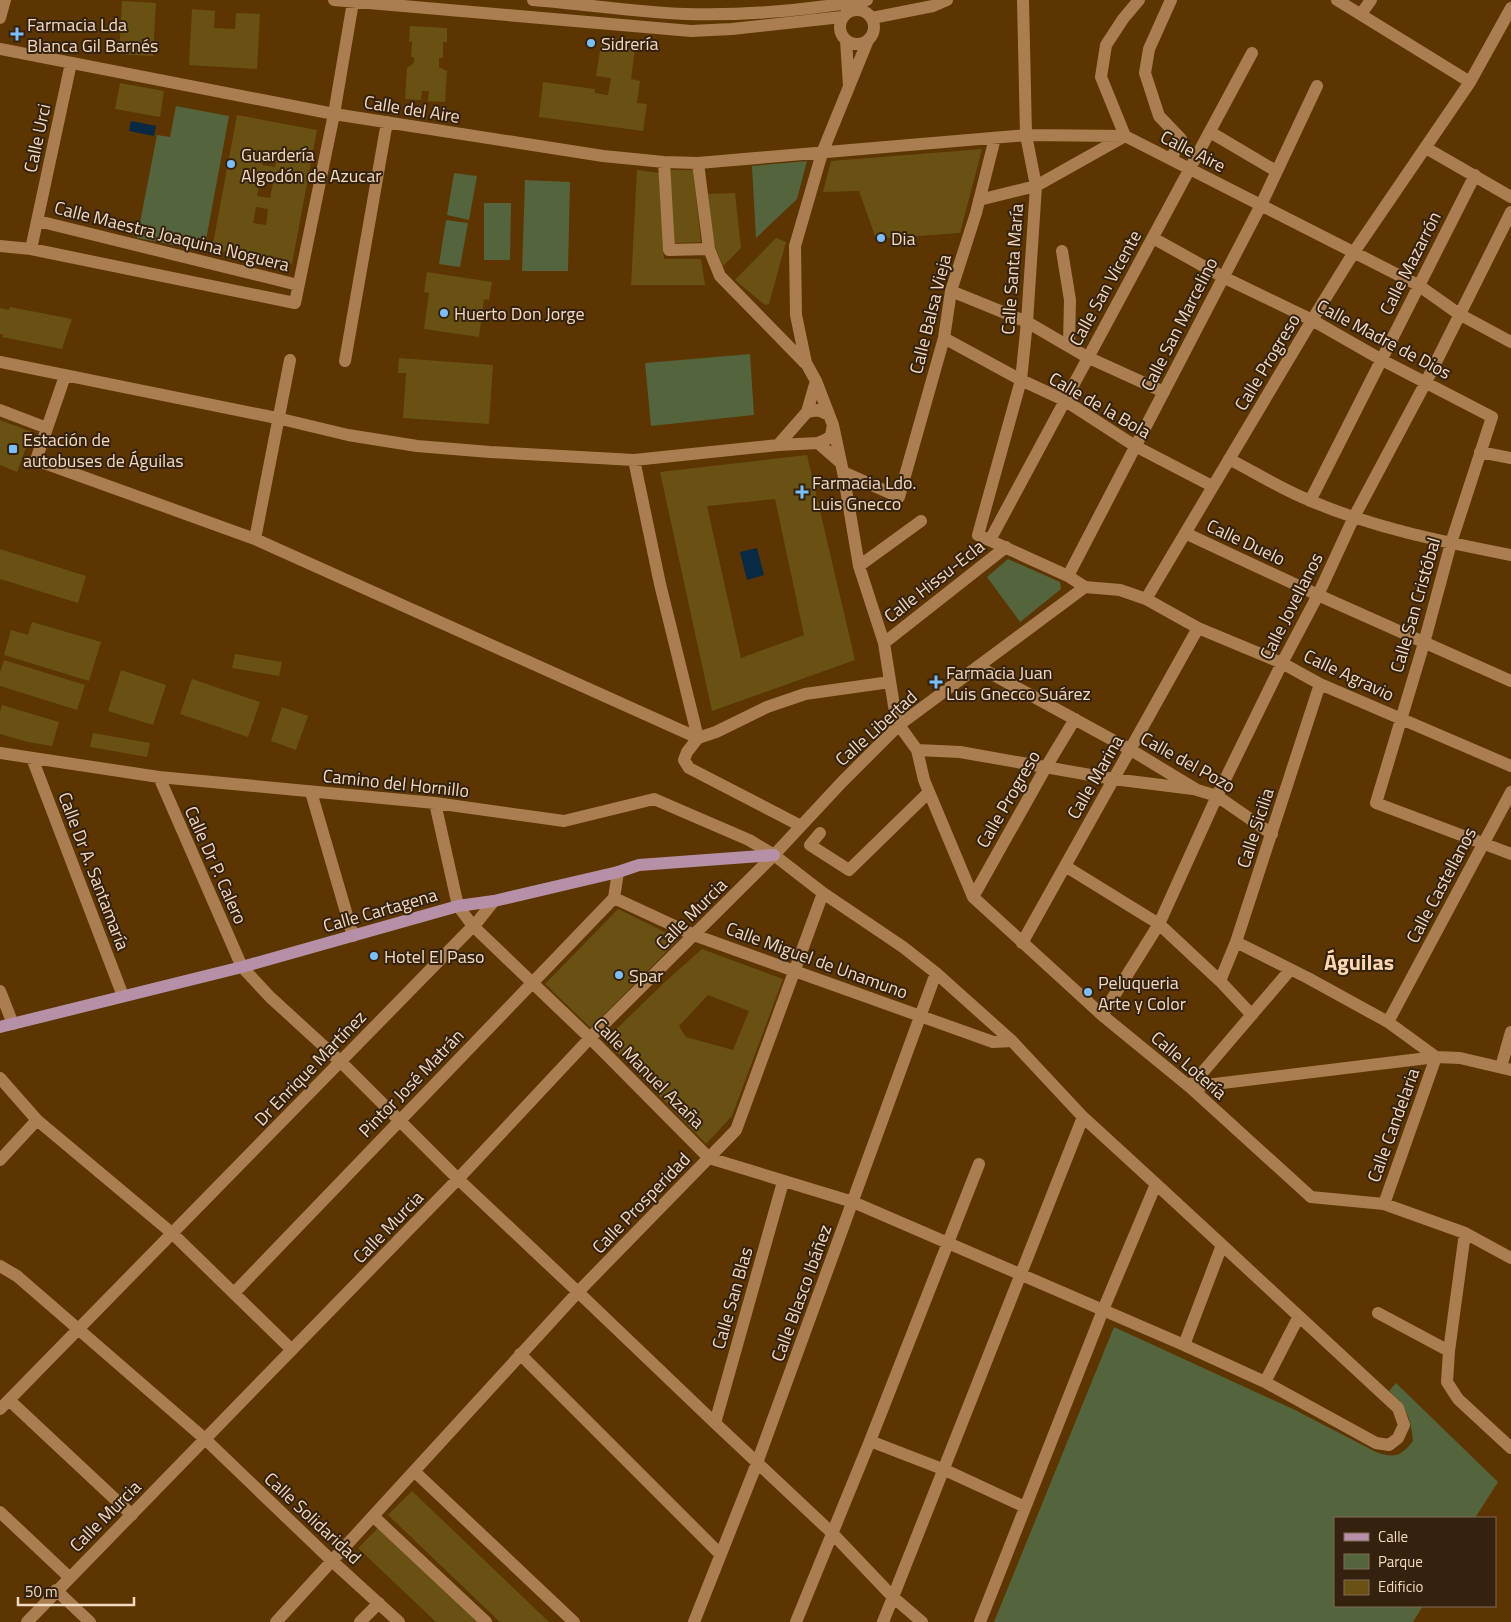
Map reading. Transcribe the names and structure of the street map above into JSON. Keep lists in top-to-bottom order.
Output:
{
  "streets": {
    "main road": ["Calle Cartagena"],
    "street": [
      "Calle del Aire",
      "Calle Urci",
      "Calle Aire",
      "Calle Maestra Joaquina Noguera",
      "Calle Mazarrón",
      "Calle Santa María",
      "Calle San Vicente",
      "Calle Balsa Vieja",
      "Calle San Marcelino",
      "Calle Madre de Dios",
      "Calle Progreso",
      "Calle de la Bola",
      "Calle Duelo",
      "Calle Hissu-Ecla",
      "Calle San Cristóbal",
      "Calle Jovellanos",
      "Calle Agravio",
      "Calle Libertad",
      "Calle del Pozo",
      "Calle Marina",
      "Camino del Hornillo",
      "Calle Sicilia",
      "Calle Dr P. Calero",
      "Calle Dr A. Santamaría",
      "Calle Castellanos",
      "Calle Murcia",
      "Calle Miguel de Unamuno",
      "Calle Lotería",
      "Dr Enrique Martínez",
      "Calle Manuel Azaña",
      "Pintor José Matrán",
      "Calle Candelaria",
      "Calle Prosperidad",
      "Calle Blasco Ibáñez",
      "Calle San Blas",
      "Calle Solidaridad"
    ]
  },
  "crossings": [
    ["Calle del Aire", "Calle Urci"],
    ["Calle del Aire", "Calle Aire"],
    ["Calle Urci", "Calle Maestra Joaquina Noguera"],
    ["Calle Aire", "Calle Mazarrón"],
    ["Calle Aire", "Calle Santa María"],
    ["Calle Aire", "Calle San Vicente"],
    ["Calle Aire", "Calle Balsa Vieja"],
    ["Calle Aire", "Calle San Marcelino"],
    ["Calle Aire", "Calle Progreso"],
    ["Calle Aire", "Calle Jovellanos"],
    ["Calle Mazarrón", "Calle Madre de Dios"],
    ["Calle Santa María", "Calle San Vicente"],
    ["Calle Santa María", "Calle de la Bola"],
    ["Calle San Vicente", "Calle Madre de Dios"],
    ["Calle San Vicente", "Calle de la Bola"],
    ["Calle Balsa Vieja", "Calle de la Bola"],
    ["Calle San Marcelino", "Calle Madre de Dios"],
    ["Calle San Marcelino", "Calle de la Bola"],
    ["Calle Madre de Dios", "Calle Progreso"],
    ["Calle Madre de Dios", "Calle San Cristóbal"],
    ["Calle Madre de Dios", "Calle Jovellanos"],
    ["Calle Progreso", "Calle de la Bola"],
    ["Calle Progreso", "Calle Duelo"],
    ["Calle Progreso", "Calle Agravio"],
    ["Calle Progreso", "Calle del Pozo"],
    ["Calle Progreso", "Calle Lotería"],
    ["Calle Duelo", "Calle San Cristóbal"],
    ["Calle Duelo", "Calle Jovellanos"],
    ["Calle San Cristóbal", "Calle Agravio"],
    ["Calle San Cristóbal", "Calle Castellanos"],
    ["Calle Jovellanos", "Calle Agravio"],
    ["Calle Jovellanos", "Calle del Pozo"],
    ["Calle Jovellanos", "Calle Lotería"],
    ["Calle Agravio", "Calle Libertad"],
    ["Calle Agravio", "Calle Marina"],
    ["Calle Agravio", "Calle Sicilia"],
    ["Calle Libertad", "Calle del Pozo"],
    ["Calle Libertad", "Camino del Hornillo"],
    ["Calle Libertad", "Calle Cartagena"],
    ["Calle Libertad", "Calle Murcia"],
    ["Calle del Pozo", "Calle Marina"],
    ["Calle del Pozo", "Calle Sicilia"],
    ["Calle Marina", "Calle Lotería"],
    ["Camino del Hornillo", "Calle Dr P. Calero"],
    ["Camino del Hornillo", "Calle Dr A. Santamaría"],
    ["Camino del Hornillo", "Calle Cartagena"],
    ["Camino del Hornillo", "Calle Murcia"],
    ["Camino del Hornillo", "Calle Miguel de Unamuno"],
    ["Camino del Hornillo", "Calle Manuel Azaña"],
    ["Camino del Hornillo", "Calle Prosperidad"],
    ["Camino del Hornillo", "Calle Blasco Ibáñez"],
    ["Calle Sicilia", "Calle Candelaria"],
    ["Calle Dr P. Calero", "Calle Cartagena"],
    ["Calle Dr P. Calero", "Calle Murcia"],
    ["Calle Dr P. Calero", "Dr Enrique Martínez"],
    ["Calle Dr P. Calero", "Pintor José Matrán"],
    ["Calle Dr P. Calero", "Calle Prosperidad"],
    ["Calle Dr P. Calero", "Calle Blasco Ibáñez"],
    ["Calle Dr P. Calero", "Calle San Blas"],
    ["Calle Dr A. Santamaría", "Calle Cartagena"],
    ["Calle Castellanos", "Calle Candelaria"],
    ["Calle Cartagena", "Calle Murcia"],
    ["Calle Cartagena", "Dr Enrique Martínez"],
    ["Calle Cartagena", "Calle Manuel Azaña"],
    ["Calle Murcia", "Calle Miguel de Unamuno"],
    ["Calle Murcia", "Calle Manuel Azaña"],
    ["Calle Murcia", "Calle Solidaridad"],
    ["Calle Miguel de Unamuno", "Pintor José Matrán"],
    ["Calle Miguel de Unamuno", "Calle Prosperidad"],
    ["Calle Miguel de Unamuno", "Calle Blasco Ibáñez"],
    ["Calle Lotería", "Calle Candelaria"],
    ["Dr Enrique Martínez", "Calle Manuel Azaña"],
    ["Dr Enrique Martínez", "Calle Solidaridad"],
    ["Calle Manuel Azaña", "Pintor José Matrán"],
    ["Calle Manuel Azaña", "Calle Prosperidad"],
    ["Calle Manuel Azaña", "Calle Blasco Ibáñez"],
    ["Calle Manuel Azaña", "Calle San Blas"],
    ["Calle Prosperidad", "Calle Solidaridad"]
  ],
  "districts": ["Águilas"],
  "places": {
    "health": ["Farmacia Lda Blanca Gil Barnés", "Farmacia Ldo. Luis Gnecco", "Farmacia Juan Luis Gnecco Suárez"],
    "other": [
      "Sidrería",
      "Guardería Algodón de Azucar",
      "Dia",
      "Huerto Don Jorge",
      "Hotel El Paso",
      "Spar",
      "Peluqueria Arte y Color"
    ],
    "transit": ["Estación de autobuses de Águilas"]
  },
  "legend": ["Calle", "Parque", "Edificio"],
  "scale_bar": "50 m"
}
